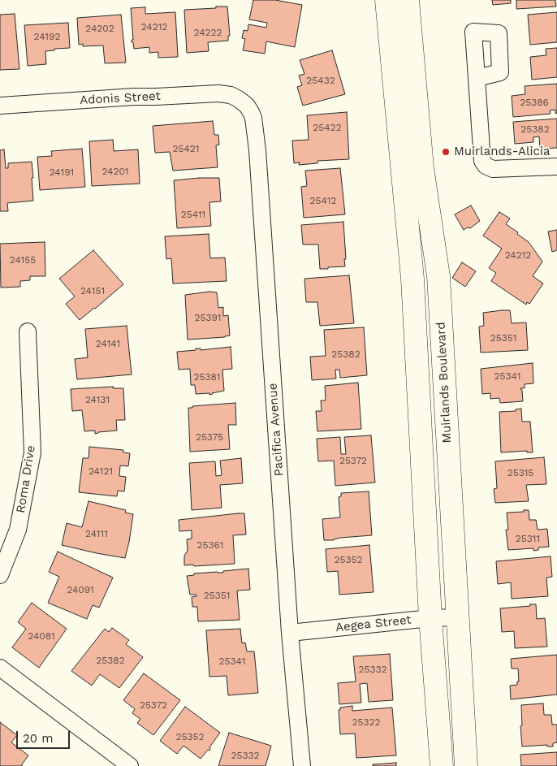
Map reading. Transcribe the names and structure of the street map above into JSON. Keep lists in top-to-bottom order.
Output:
{
  "streets": {
    "main road": ["Muirlands Boulevard"],
    "street": [
      "Adonis Street",
      "Pacifica Avenue",
      "Roma Drive",
      "Aegea Street"
    ]
  },
  "crossings": [
    ["Adonis Street", "Pacifica Avenue"],
    ["Muirlands Boulevard", "Aegea Street"],
    ["Pacifica Avenue", "Aegea Street"]
  ],
  "places": ["Muirlands-Alicia"],
  "house_numbers": [
    "24212",
    "24202",
    "24222",
    "24192",
    "25432",
    "25386",
    "25422",
    "25382",
    "25421",
    "24201",
    "24191",
    "25412",
    "25411",
    "24212",
    "24155",
    "24151",
    "25391",
    "25351",
    "24141",
    "25382",
    "25341",
    "25381",
    "24131",
    "25375",
    "25372",
    "24121",
    "25315",
    "24111",
    "25311",
    "25361",
    "25352",
    "24091",
    "25351",
    "24081",
    "25382",
    "25341",
    "25332",
    "25372",
    "25322",
    "25352",
    "25332"
  ],
  "scale_bar": "20 m"
}
